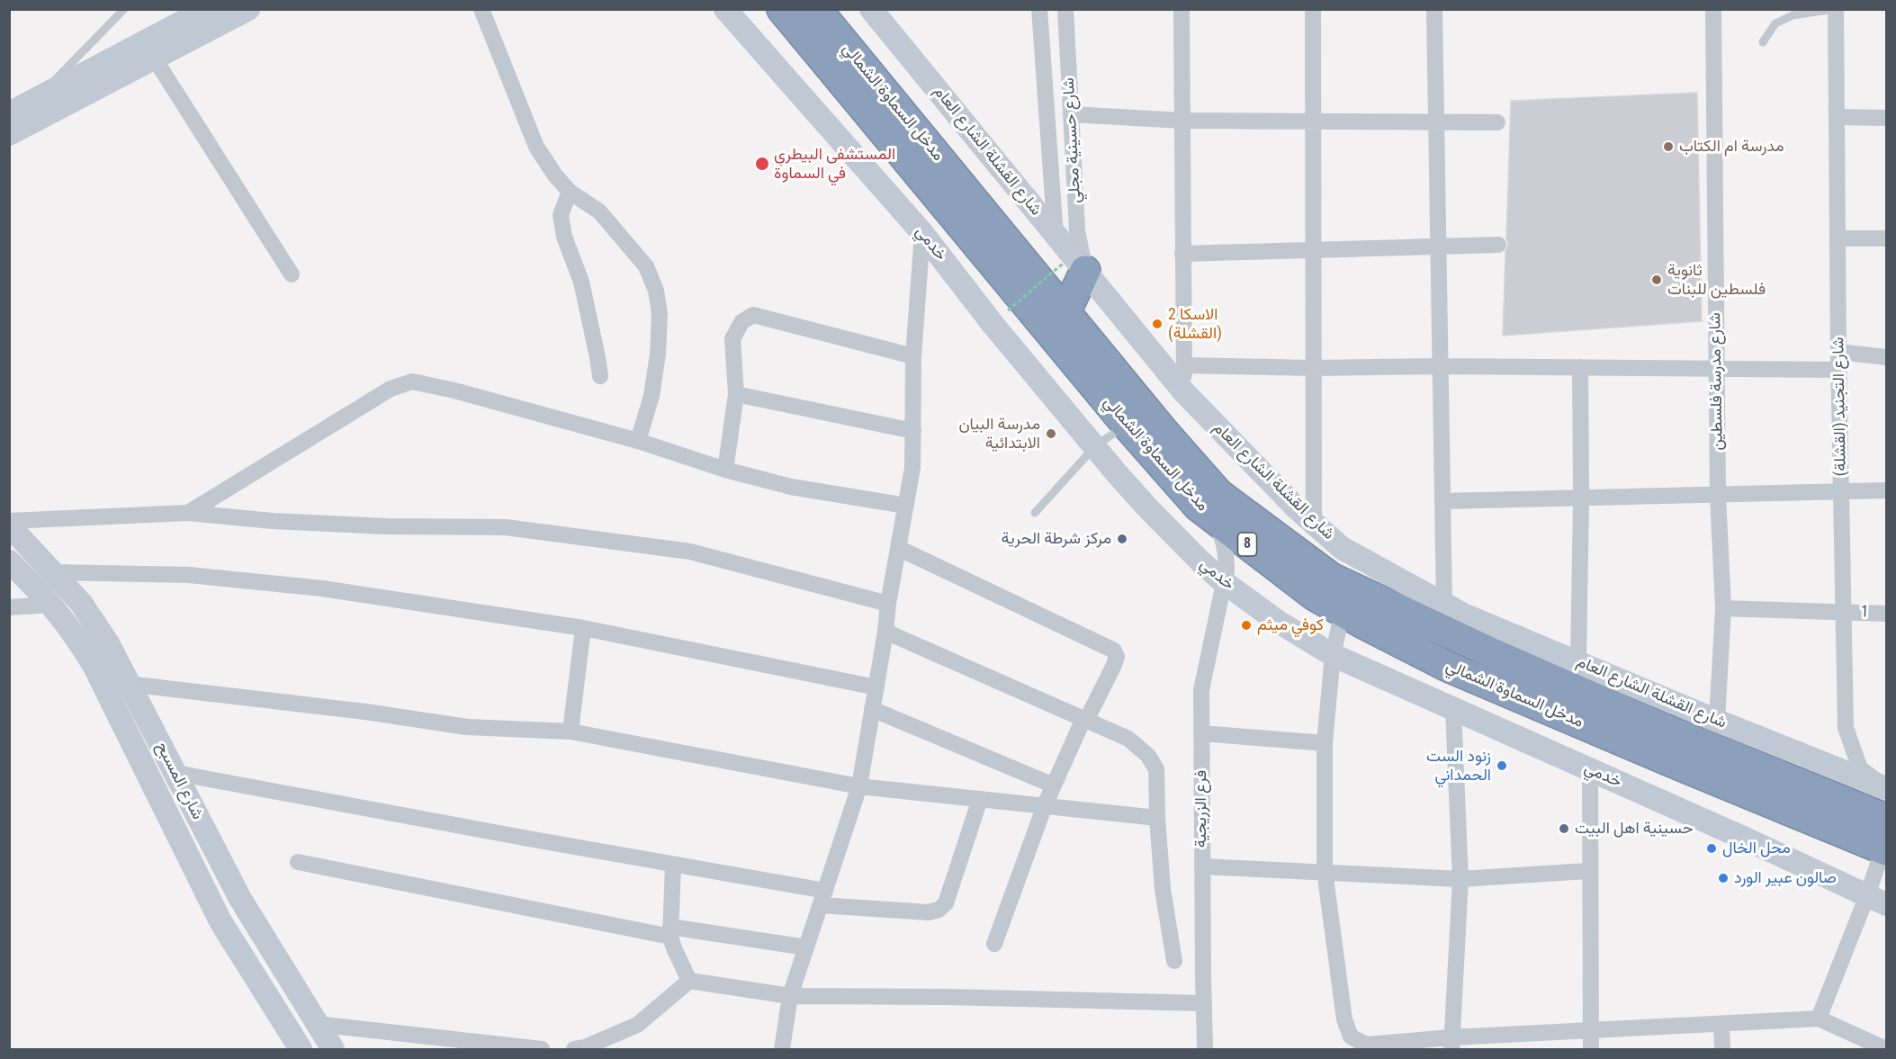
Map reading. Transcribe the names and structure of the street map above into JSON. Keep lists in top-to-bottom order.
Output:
{
  "streets": {
    "highway": ["مدخل السماوة الشمالي", "8"],
    "main road": ["شارع القشلة الشارع العام", "خدمي", "شارع المسبح"],
    "street": [
      "شارع حسينية مجلي",
      "شارع مدرسة فلسطين",
      "شارع التجنيد (القشلة)",
      "1",
      "فرع الزريجية"
    ]
  },
  "crossings": [
    ["مدخل السماوة الشمالي", "فرع الزريجية"],
    ["شارع حسينية مجلي", "شارع القشلة الشارع العام"],
    ["شارع القشلة الشارع العام", "شارع مدرسة فلسطين"],
    ["شارع القشلة الشارع العام", "شارع التجنيد (القشلة)"],
    ["خدمي", "فرع الزريجية"],
    ["شارع مدرسة فلسطين", "1"],
    ["شارع التجنيد (القشلة)", "1"]
  ],
  "places": [
    "مدرسة ام الكتاب",
    "المستشفى البيطري في السماوة",
    "ثانوية فلسطين للبنات",
    "الاسكا 2 (القشلة)",
    "مدرسة البيان الابتدائية",
    "مركز شرطة الحرية",
    "كوفي ميثم",
    "زنود الست الحمداني",
    "حسينية اهل البيت",
    "محل الخال",
    "صالون عبير الورد"
  ]
}
